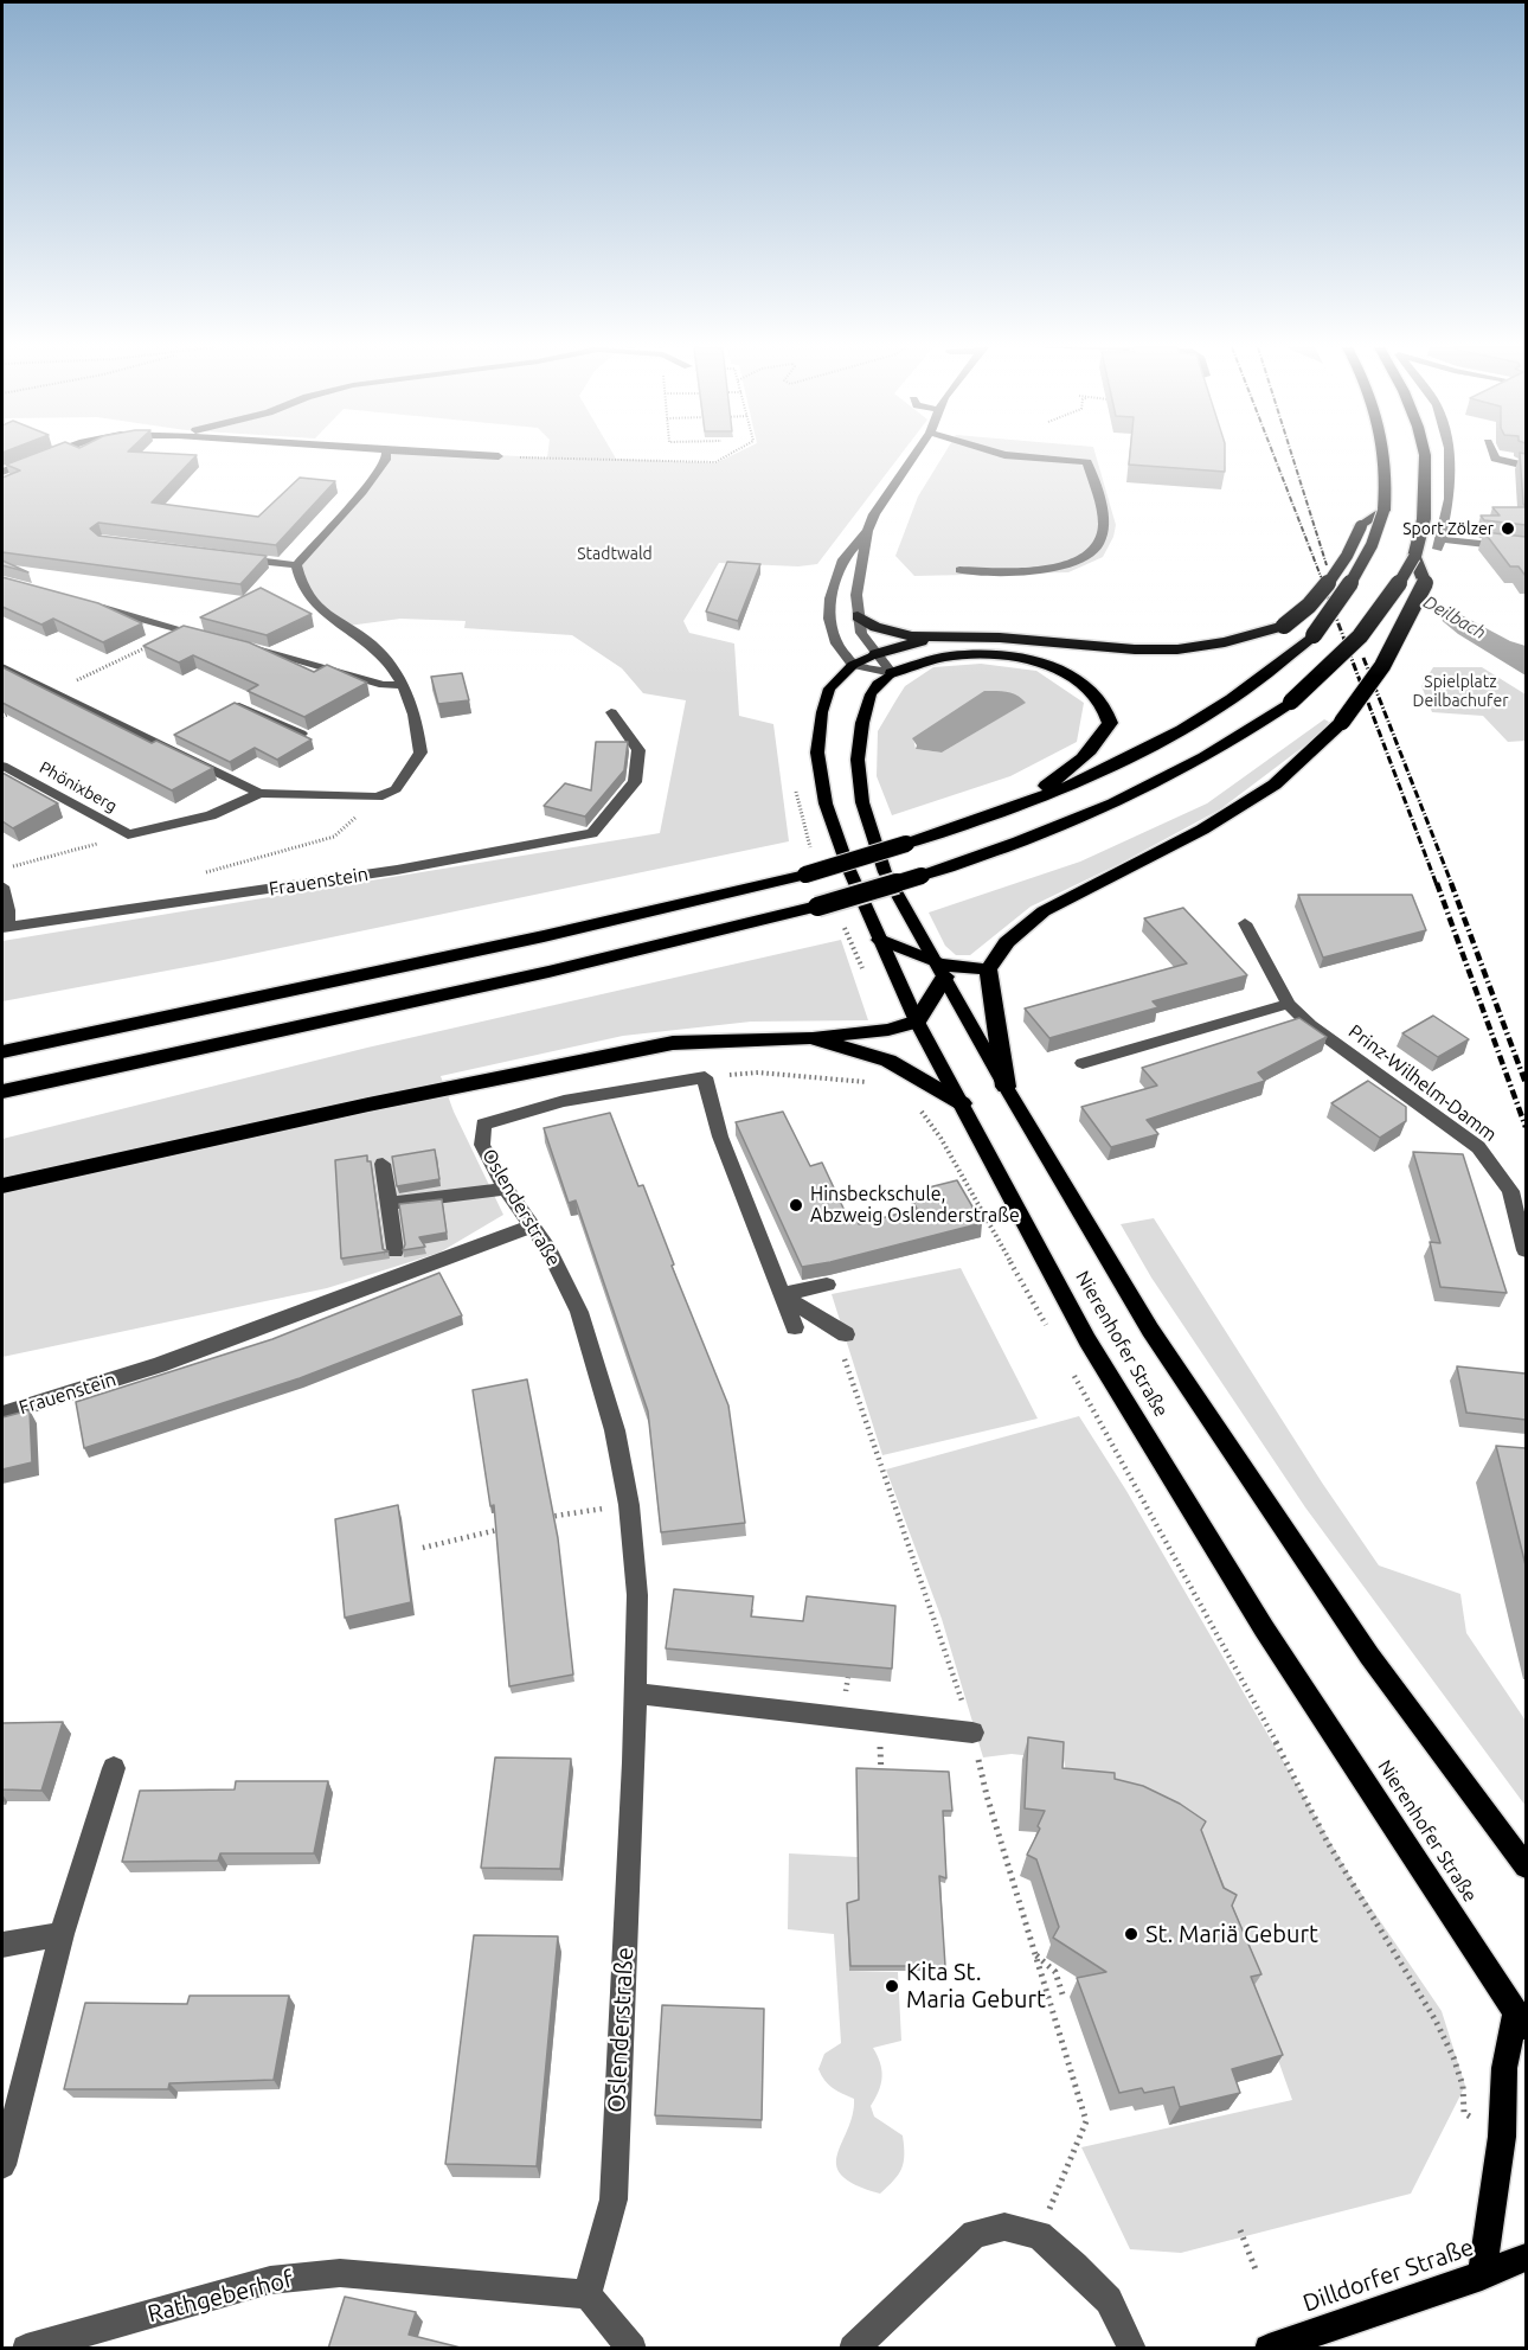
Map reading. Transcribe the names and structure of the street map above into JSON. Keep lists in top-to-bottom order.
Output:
{
  "streets": {
    "main road": ["Nierenhofer Straße", "Dilldorfer Straße"],
    "street": [
      "Phönixberg",
      "Frauenstein",
      "Prinz-Wilhelm-Damm",
      "Oslenderstraße",
      "Rathgeberhof"
    ]
  },
  "crossings": [
    ["Frauenstein", "Oslenderstraße"],
    ["Oslenderstraße", "Rathgeberhof"]
  ],
  "water": ["Deilbach"],
  "parks": ["Stadtwald", "Spielplatz Deilbachufer"],
  "places": [
    "Sport Zölzer",
    "Hinsbeckschule, Abzweig Oslenderstraße",
    "St. Mariä Geburt",
    "Kita St. Maria Geburt"
  ]
}
